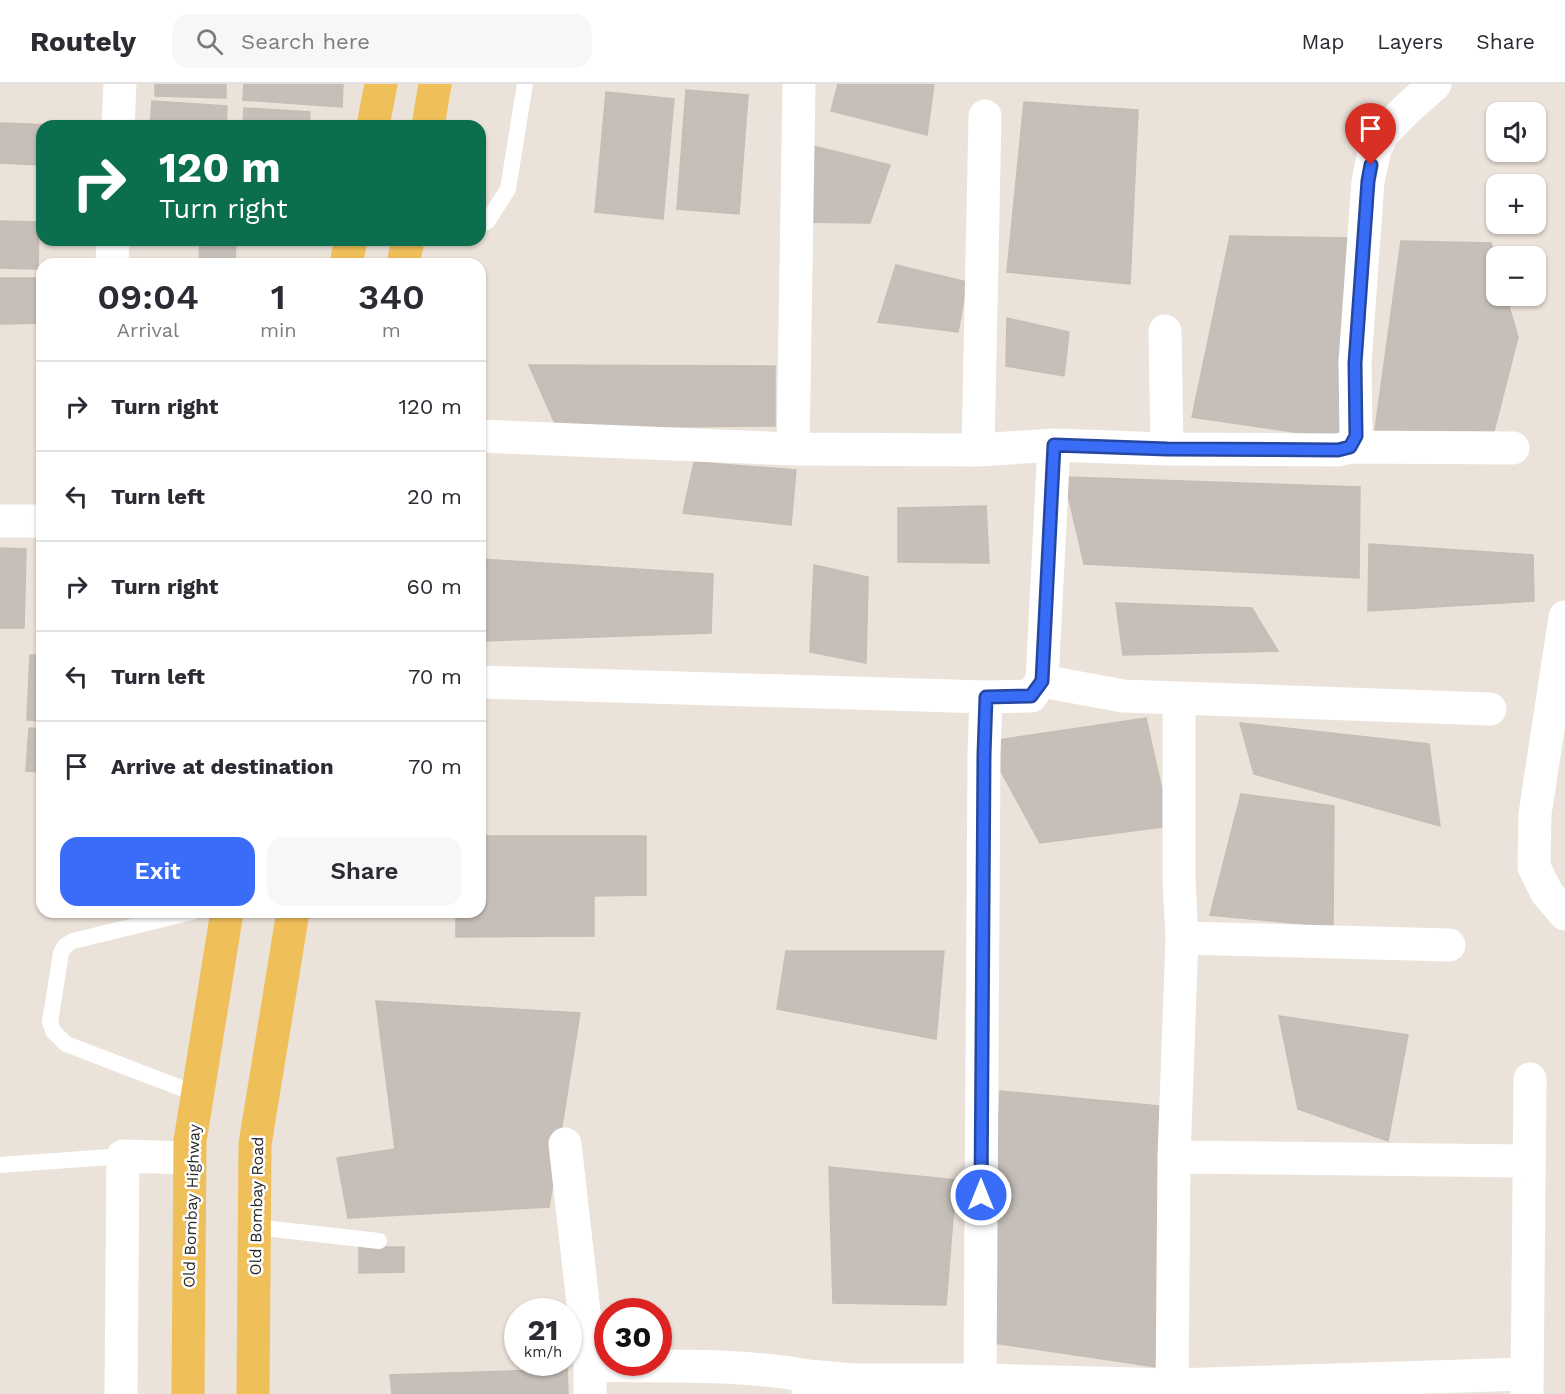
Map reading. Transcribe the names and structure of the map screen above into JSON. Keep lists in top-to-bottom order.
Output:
{
  "streets": {
    "main road": ["Old Bombay Highway", "Old Bombay Road"]
  },
  "page": {
    "header": "Routely",
    "search": "Search here",
    "nav": ["Map", "Layers", "Share"],
    "map_buttons": ["+", "−"],
    "turn": ["120 m", "Turn right"],
    "eta": [
      "09:04",
      "Arrival",
      "1",
      "min",
      "340",
      "m"
    ],
    "list": [
      {
        "name": "Turn right",
        "value": "120 m"
      },
      {
        "name": "Turn left",
        "value": "20 m"
      },
      {
        "name": "Turn right",
        "value": "60 m"
      },
      {
        "name": "Turn left",
        "value": "70 m"
      },
      {
        "name": "Arrive at destination",
        "value": "70 m"
      }
    ],
    "buttons": ["Exit", "Share"],
    "speed": "21 km/h",
    "limit": "30"
  }
}
